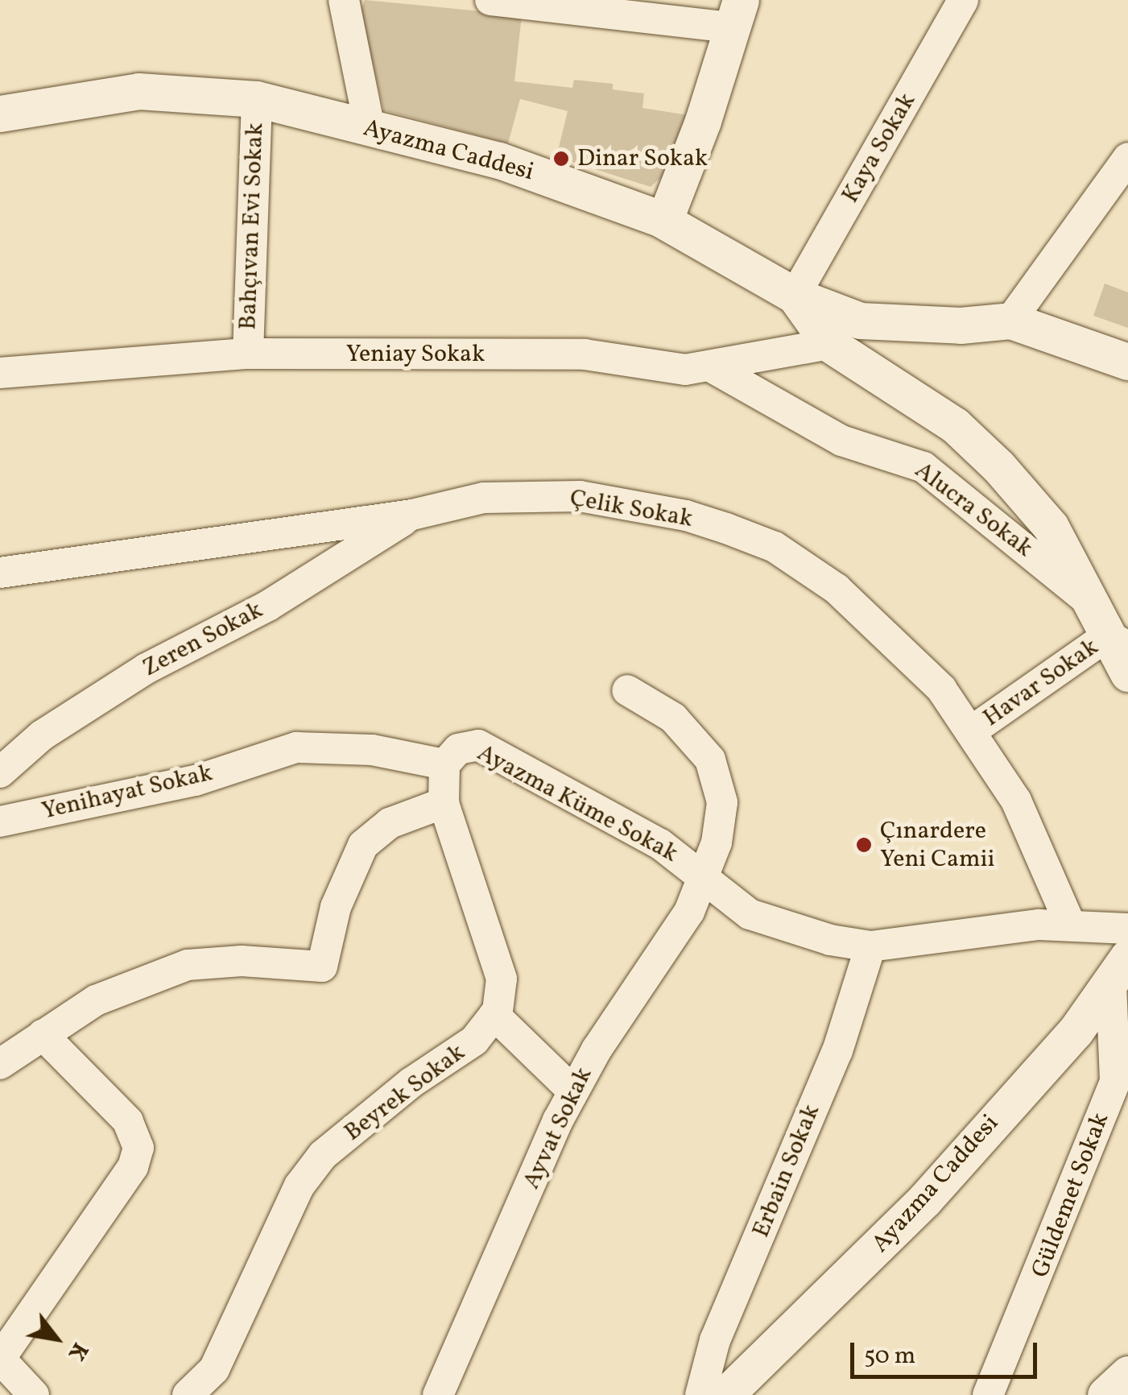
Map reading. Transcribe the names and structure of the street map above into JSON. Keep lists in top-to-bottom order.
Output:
{
  "streets": {
    "street": [
      "Kaya Sokak",
      "Ayazma Caddesi",
      "Bahçıvan Evi Sokak",
      "Yeniay Sokak",
      "Çelik Sokak",
      "Alucra Sokak",
      "Zeren Sokak",
      "Havar Sokak",
      "Yenihayat Sokak",
      "Ayazma Küme Sokak",
      "Beyrek Sokak",
      "Ayvat Sokak",
      "Erbain Sokak",
      "Güldemet Sokak"
    ]
  },
  "crossings": [
    ["Kaya Sokak", "Ayazma Caddesi"],
    ["Ayazma Caddesi", "Bahçıvan Evi Sokak"],
    ["Ayazma Caddesi", "Yeniay Sokak"],
    ["Ayazma Caddesi", "Alucra Sokak"],
    ["Ayazma Caddesi", "Havar Sokak"],
    ["Ayazma Caddesi", "Güldemet Sokak"],
    ["Bahçıvan Evi Sokak", "Yeniay Sokak"],
    ["Yeniay Sokak", "Alucra Sokak"],
    ["Çelik Sokak", "Zeren Sokak"],
    ["Çelik Sokak", "Havar Sokak"],
    ["Çelik Sokak", "Ayazma Küme Sokak"],
    ["Alucra Sokak", "Havar Sokak"],
    ["Yenihayat Sokak", "Ayazma Küme Sokak"],
    ["Ayazma Küme Sokak", "Ayvat Sokak"],
    ["Ayazma Küme Sokak", "Erbain Sokak"]
  ],
  "places": ["Dinar Sokak", "Çınardere Yeni Camii"],
  "scale_bar": "50 m",
  "north": "bottom right"
}
